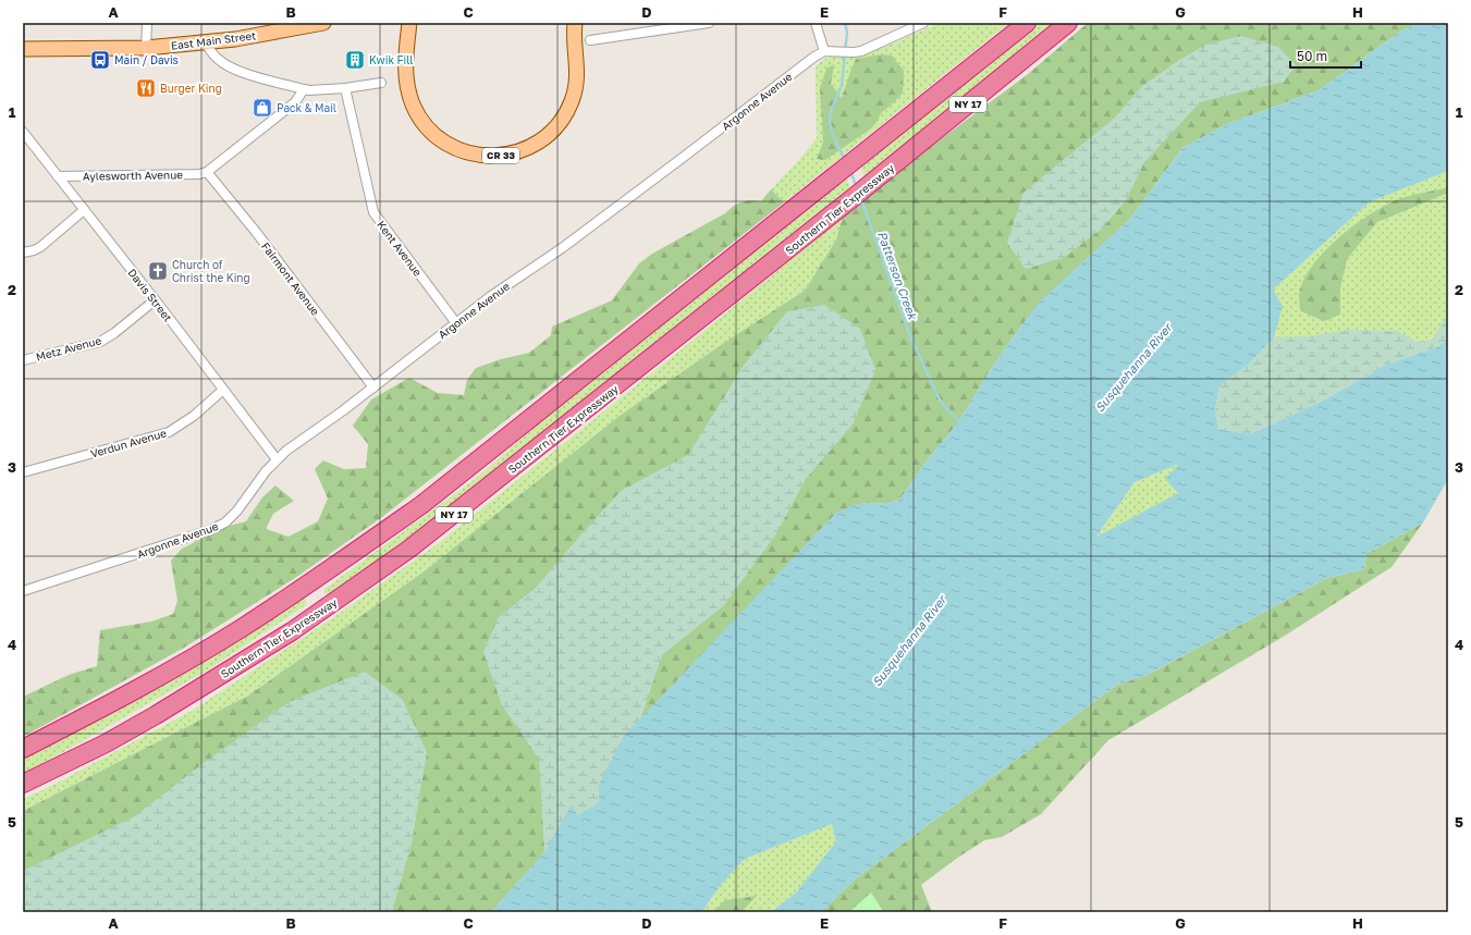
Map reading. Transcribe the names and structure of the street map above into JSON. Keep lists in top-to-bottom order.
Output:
{
  "streets": {
    "highway": ["NY 17", "Southern Tier Expressway"],
    "main road": ["East Main Street", "CR 33"],
    "street": [
      "Argonne Avenue",
      "Aylesworth Avenue",
      "Kent Avenue",
      "Fairmont Avenue",
      "Davis Street",
      "Metz Avenue",
      "Verdun Avenue"
    ]
  },
  "crossings": [
    ["Argonne Avenue", "Kent Avenue"],
    ["Argonne Avenue", "Fairmont Avenue"],
    ["Argonne Avenue", "Davis Street"],
    ["Aylesworth Avenue", "Fairmont Avenue"],
    ["Aylesworth Avenue", "Davis Street"],
    ["Davis Street", "Metz Avenue"],
    ["Davis Street", "Verdun Avenue"]
  ],
  "water": ["Patterson Creek", "Susquehanna River"],
  "places": {
    "bus stop": ["Main / Davis"],
    "building": ["Kwik Fill"],
    "restaurant": ["Burger King"],
    "shop": ["Pack & Mail"],
    "church": ["Church of Christ the King"]
  },
  "scale_bar": "50 m",
  "grid": {
    "columns": [
      "A",
      "B",
      "C",
      "D",
      "E",
      "F",
      "G",
      "H"
    ],
    "rows": [
      "1",
      "2",
      "3",
      "4",
      "5"
    ]
  }
}
